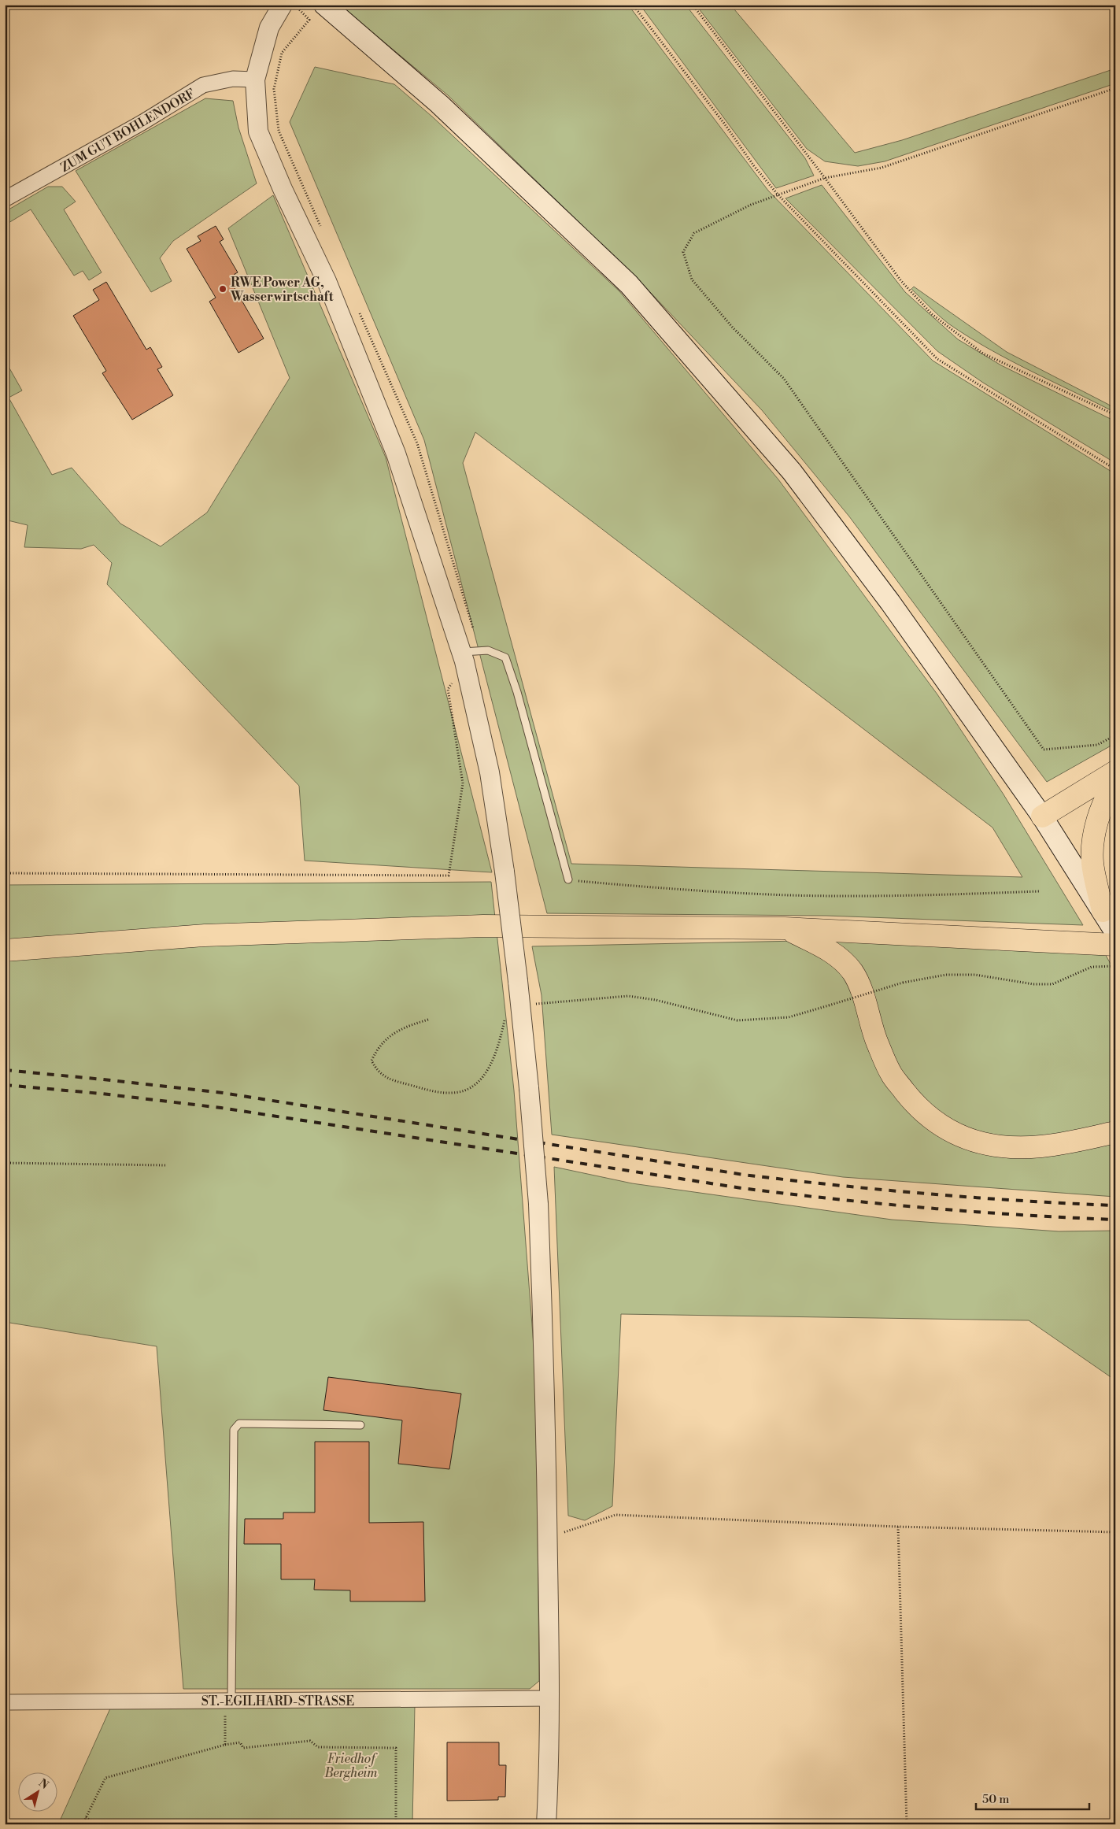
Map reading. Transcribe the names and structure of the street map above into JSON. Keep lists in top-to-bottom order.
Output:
{
  "streets": {
    "street": ["ZUM GUT BOHLENDORF", "ST.-EGILHARD-STRASSE"]
  },
  "parks": ["Friedhof Bergheim"],
  "places": ["RWE Power AG, Wasserwirtschaft"],
  "scale_bar": "50 m",
  "north": "top right"
}
